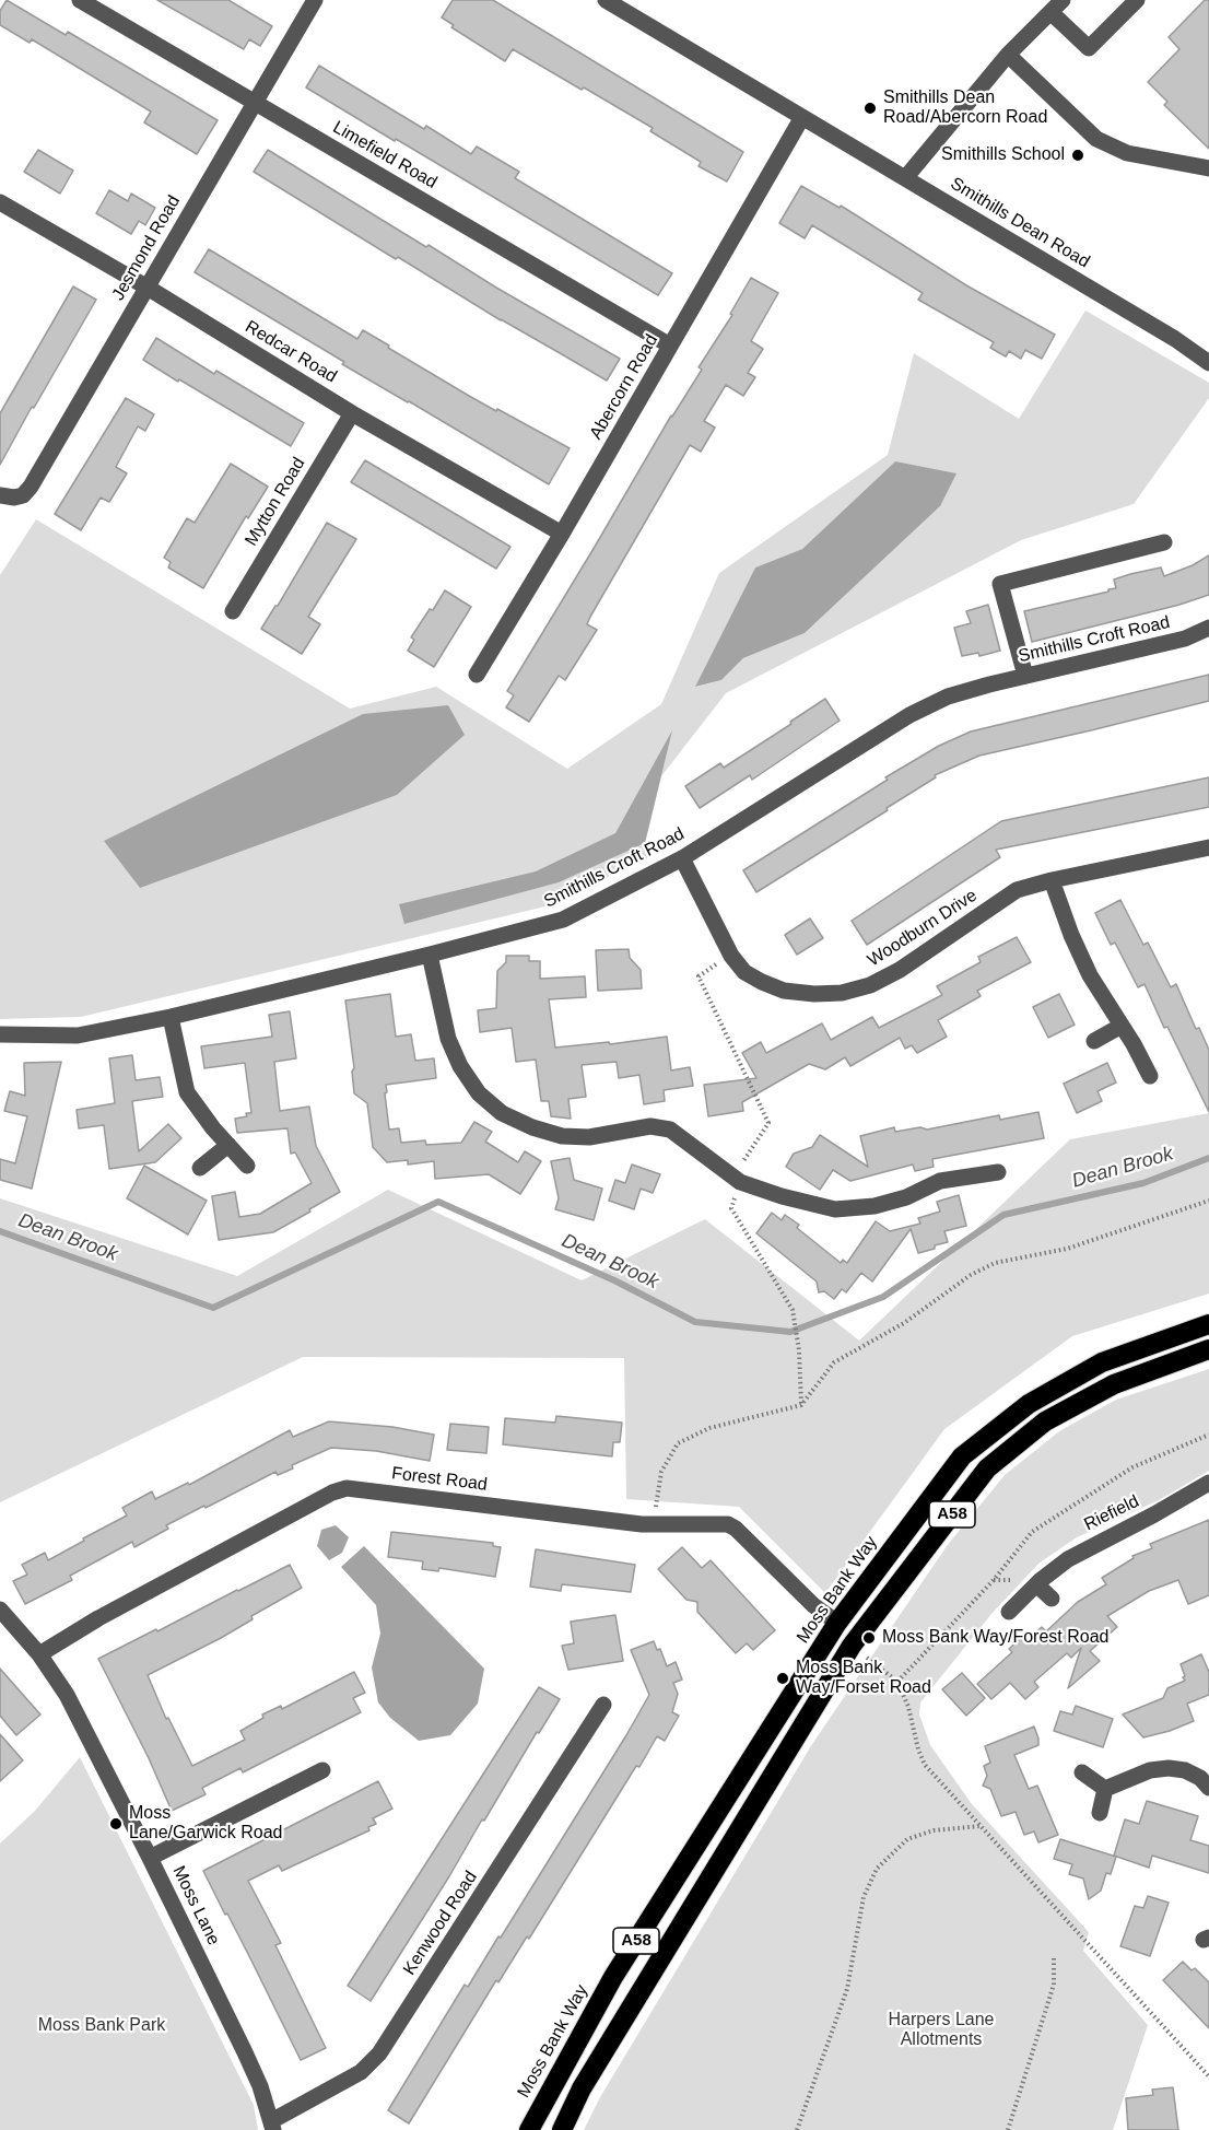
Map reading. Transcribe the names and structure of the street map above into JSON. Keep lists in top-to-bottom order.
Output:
{
  "streets": {
    "highway": ["A58", "Moss Bank Way"],
    "street": [
      "Limefield Road",
      "Smithills Dean Road",
      "Jesmond Road",
      "Redcar Road",
      "Abercorn Road",
      "Mytton Road",
      "Smithills Croft Road",
      "Woodburn Drive",
      "Forest Road",
      "Riefield",
      "Moss Lane",
      "Kenwood Road"
    ]
  },
  "crossings": [
    ["Limefield Road", "Jesmond Road"],
    ["Limefield Road", "Abercorn Road"],
    ["Smithills Dean Road", "Abercorn Road"],
    ["Jesmond Road", "Redcar Road"],
    ["Redcar Road", "Abercorn Road"],
    ["Redcar Road", "Mytton Road"],
    ["Smithills Croft Road", "Woodburn Drive"],
    ["Forest Road", "Moss Bank Way"],
    ["Forest Road", "Moss Lane"],
    ["Moss Lane", "Kenwood Road"]
  ],
  "water": ["Dean Brook"],
  "parks": ["Harpers Lane Allotments", "Moss Bank Park"],
  "places": [
    "Smithills Dean Road/Abercorn Road",
    "Smithills School",
    "Moss Bank Way/Forest Road",
    "Moss Bank Way/Forset Road",
    "Moss Lane/Garwick Road"
  ]
}
